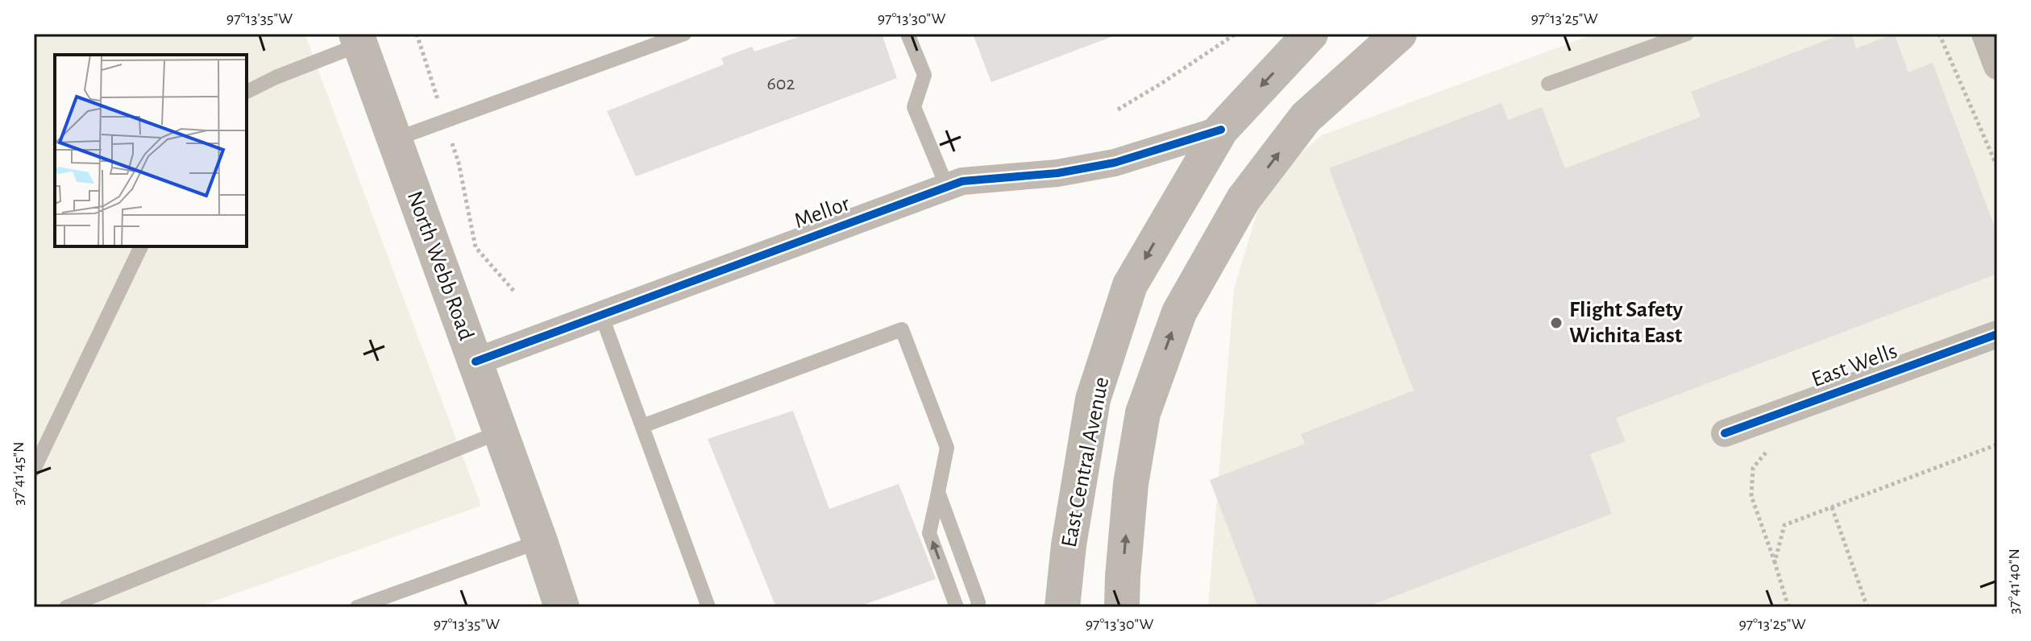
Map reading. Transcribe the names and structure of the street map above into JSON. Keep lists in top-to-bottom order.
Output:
{
  "streets": {
    "main road": ["North Webb Road", "East Central Avenue"],
    "street": ["Mellor", "East Wells"]
  },
  "crossings": [
    ["Mellor", "North Webb Road"],
    ["Mellor", "East Central Avenue"]
  ],
  "places": ["Flight Safety Wichita East"],
  "house_numbers": ["602"],
  "coordinates": [
    "97°13'35\"W",
    "97°13'30\"W",
    "97°13'25\"W",
    "37°41'45\"N",
    "37°41'40\"N"
  ]
}
